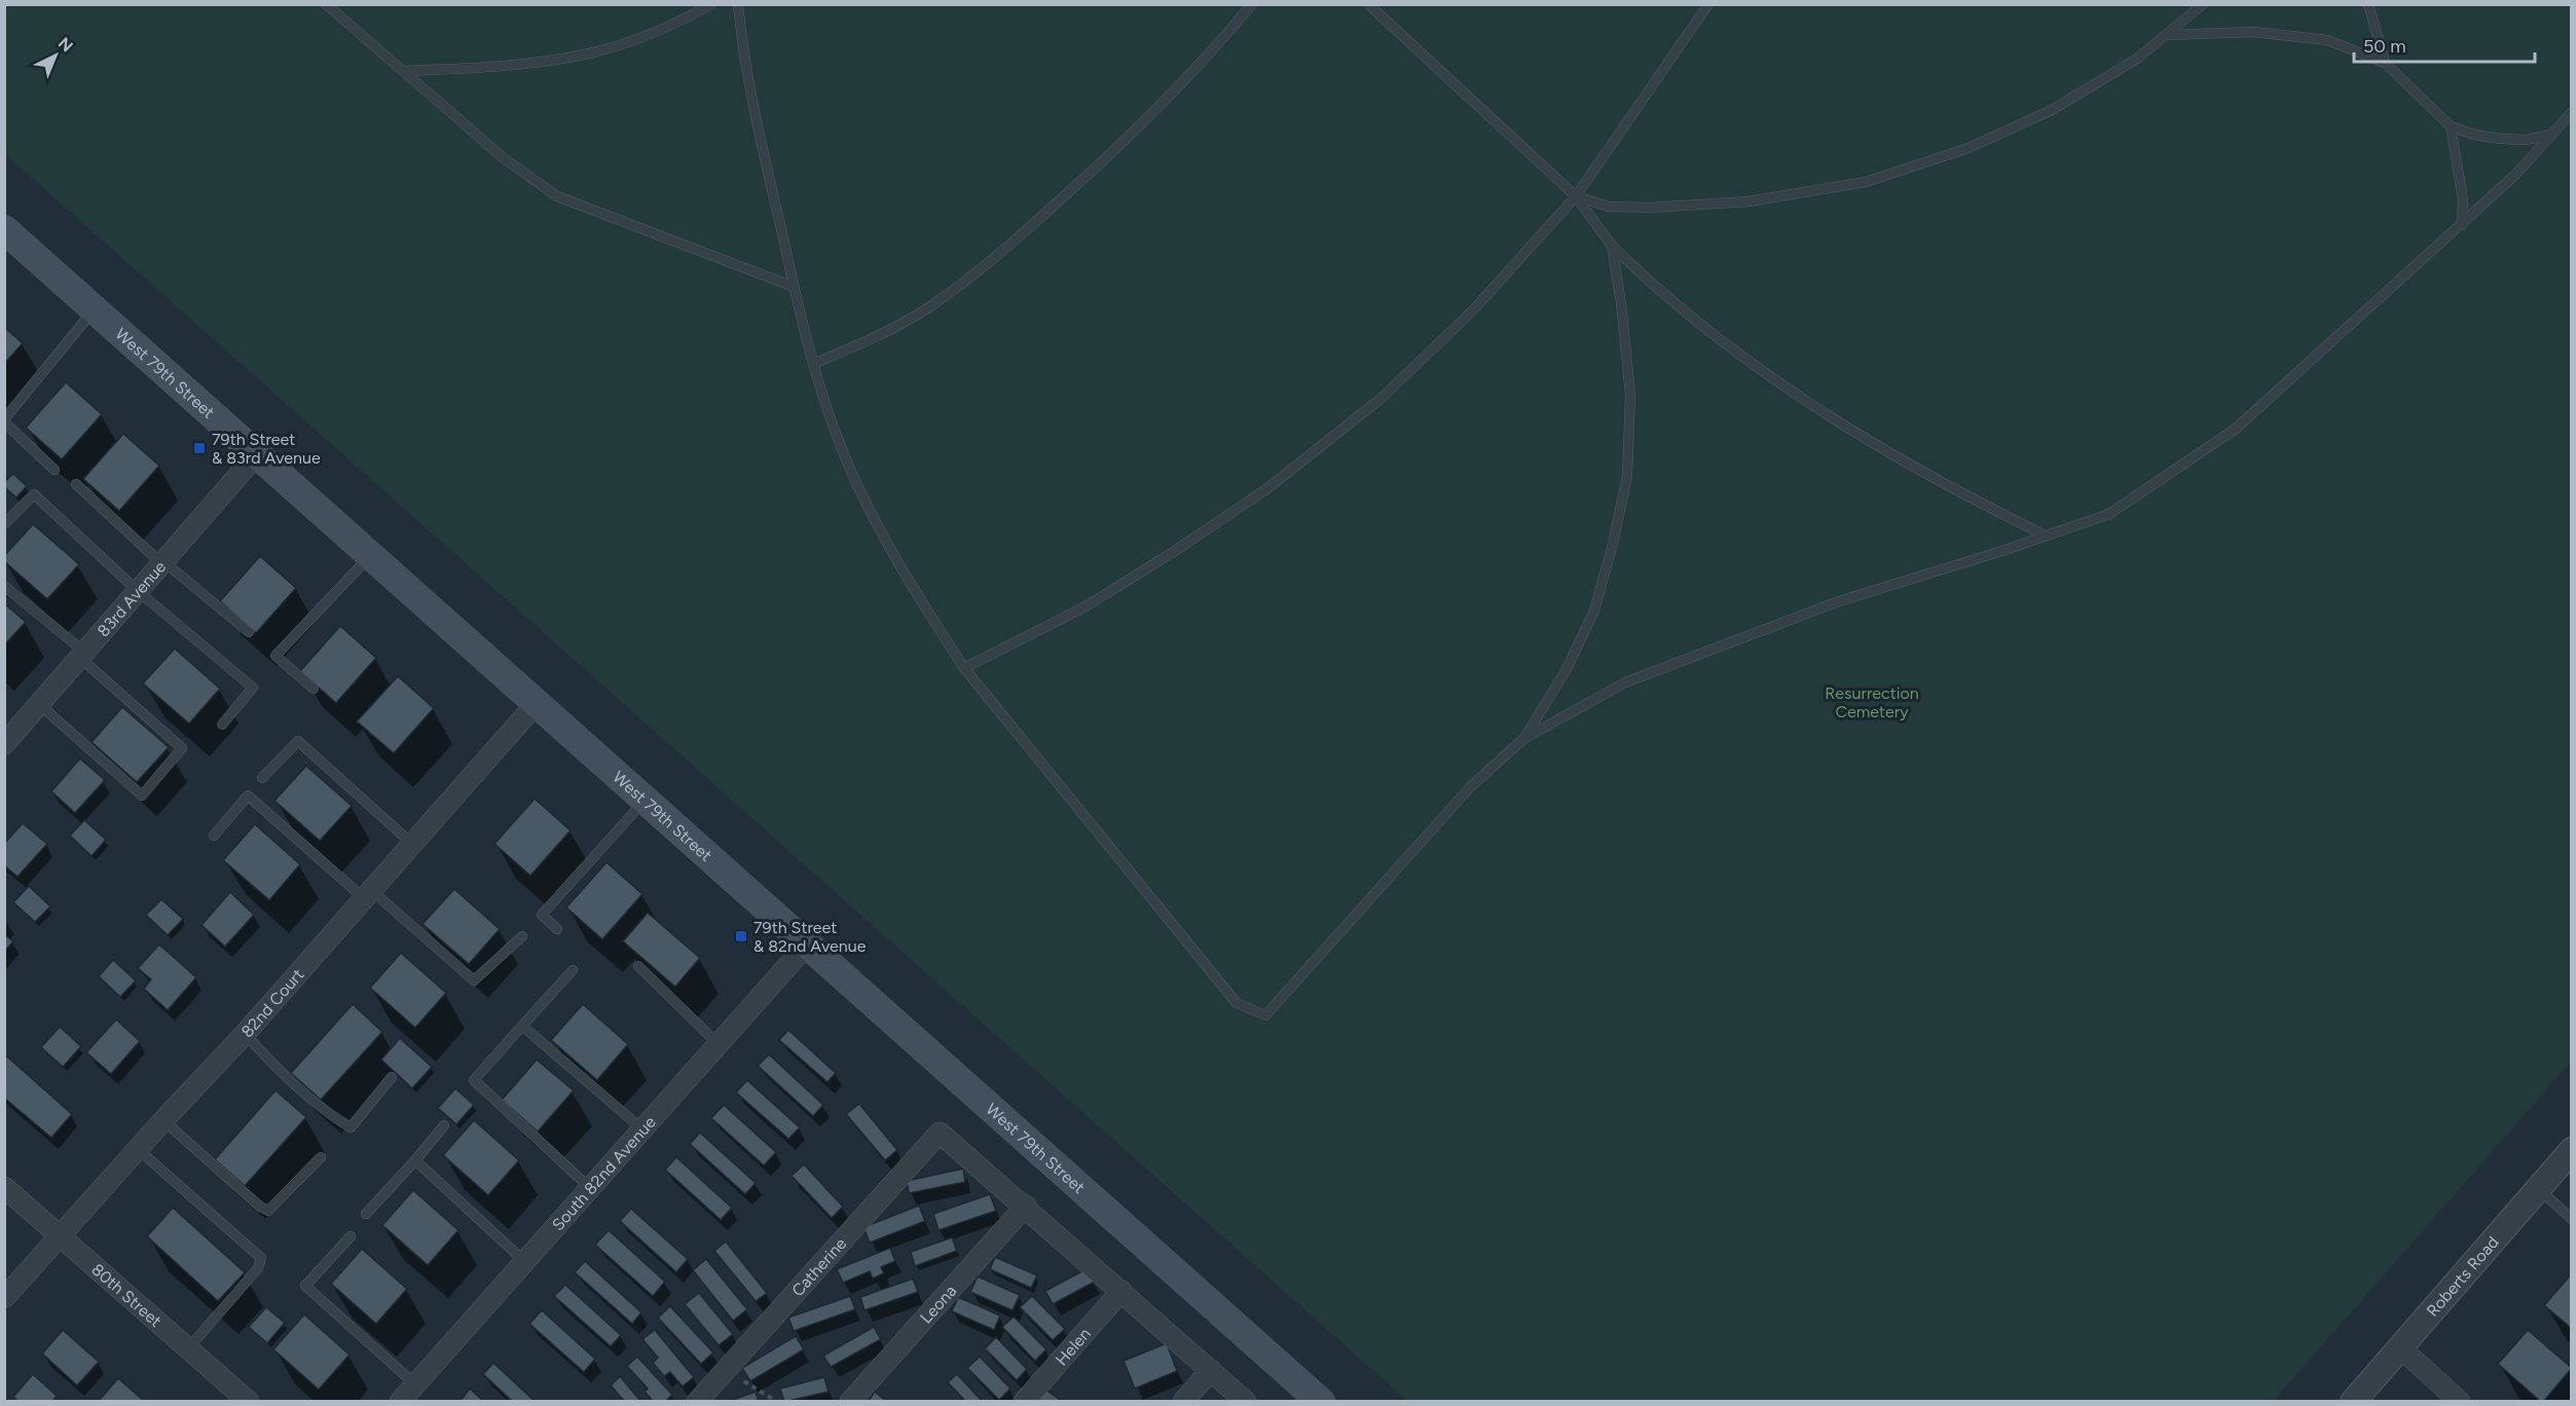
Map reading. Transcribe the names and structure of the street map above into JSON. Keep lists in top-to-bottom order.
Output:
{
  "streets": {
    "main road": ["West 79th Street"],
    "street": [
      "83rd Avenue",
      "82nd Court",
      "South 82nd Avenue",
      "Catherine",
      "Roberts Road",
      "80th Street",
      "Leona",
      "Helen"
    ]
  },
  "crossings": [
    ["West 79th Street", "83rd Avenue"],
    ["West 79th Street", "82nd Court"],
    ["West 79th Street", "South 82nd Avenue"],
    ["82nd Court", "80th Street"],
    ["Catherine", "Leona"]
  ],
  "parks": ["Resurrection Cemetery"],
  "places": {
    "transit": ["79th Street & 83rd Avenue", "79th Street & 82nd Avenue"]
  },
  "scale_bar": "50 m",
  "north": "top right"
}
